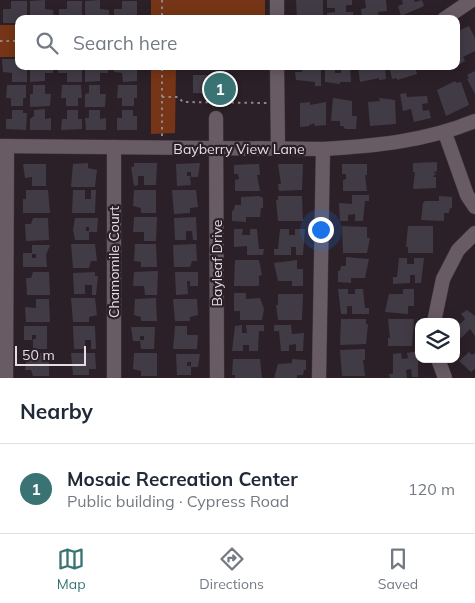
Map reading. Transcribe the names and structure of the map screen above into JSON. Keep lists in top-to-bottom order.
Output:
{
  "streets": {
    "street": ["Bayberry View Lane", "Chamomile Court", "Bayleaf Drive"]
  },
  "crossings": [
    ["Bayberry View Lane", "Chamomile Court"],
    ["Bayberry View Lane", "Bayleaf Drive"]
  ],
  "scale_bar": "50 m",
  "page": {
    "search": "Search here",
    "pins": "1",
    "scale": "50 m",
    "heading": "Nearby",
    "list": [
      {
        "mark": "1",
        "name": "Mosaic Recreation Center",
        "note": "Public building · Cypress Road",
        "value": "120 m"
      }
    ],
    "nav": ["Map", "Directions", "Saved"]
  }
}
